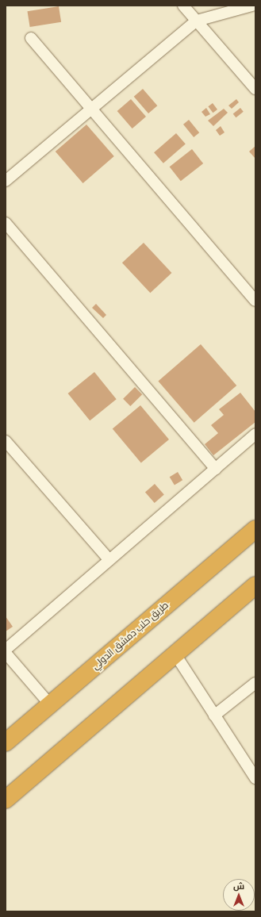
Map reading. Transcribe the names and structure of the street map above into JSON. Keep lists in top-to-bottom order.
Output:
{
  "streets": {
    "highway": ["طريق حلب دمشق الدولي"]
  },
  "north": "top"
}
